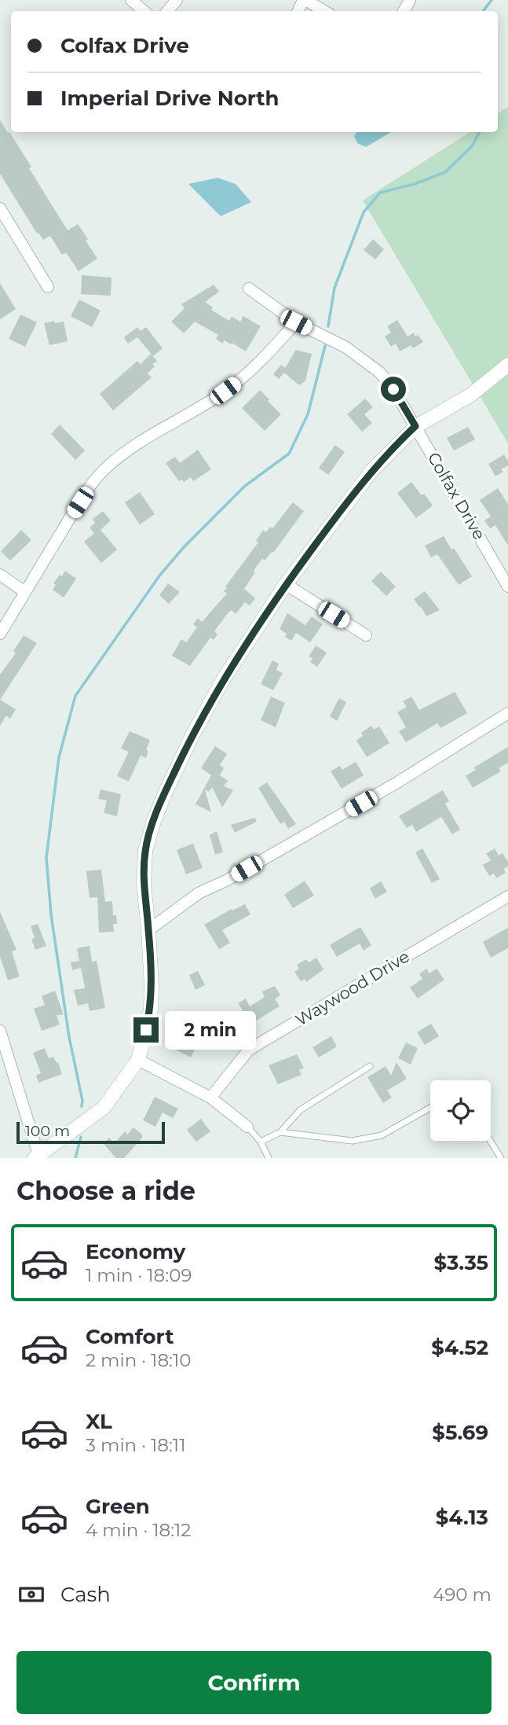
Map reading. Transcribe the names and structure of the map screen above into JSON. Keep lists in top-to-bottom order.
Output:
{
  "streets": {
    "street": ["Colfax Drive", "Waywood Drive"]
  },
  "scale_bar": "100 m",
  "page": {
    "banner": ["Colfax Drive", "Imperial Drive North"],
    "bubble": "2 min",
    "scale": "100 m",
    "heading": "Choose a ride",
    "list": [
      {
        "name": "Economy",
        "note": "1 min · 18:09",
        "value": "$3.35"
      },
      {
        "name": "Comfort",
        "note": "2 min · 18:10",
        "value": "$4.52"
      },
      {
        "name": "XL",
        "note": "3 min · 18:11",
        "value": "$5.69"
      },
      {
        "name": "Green",
        "note": "4 min · 18:12",
        "value": "$4.13"
      }
    ],
    "pay": ["Cash", "490 m"],
    "buttons": "Confirm"
  }
}
